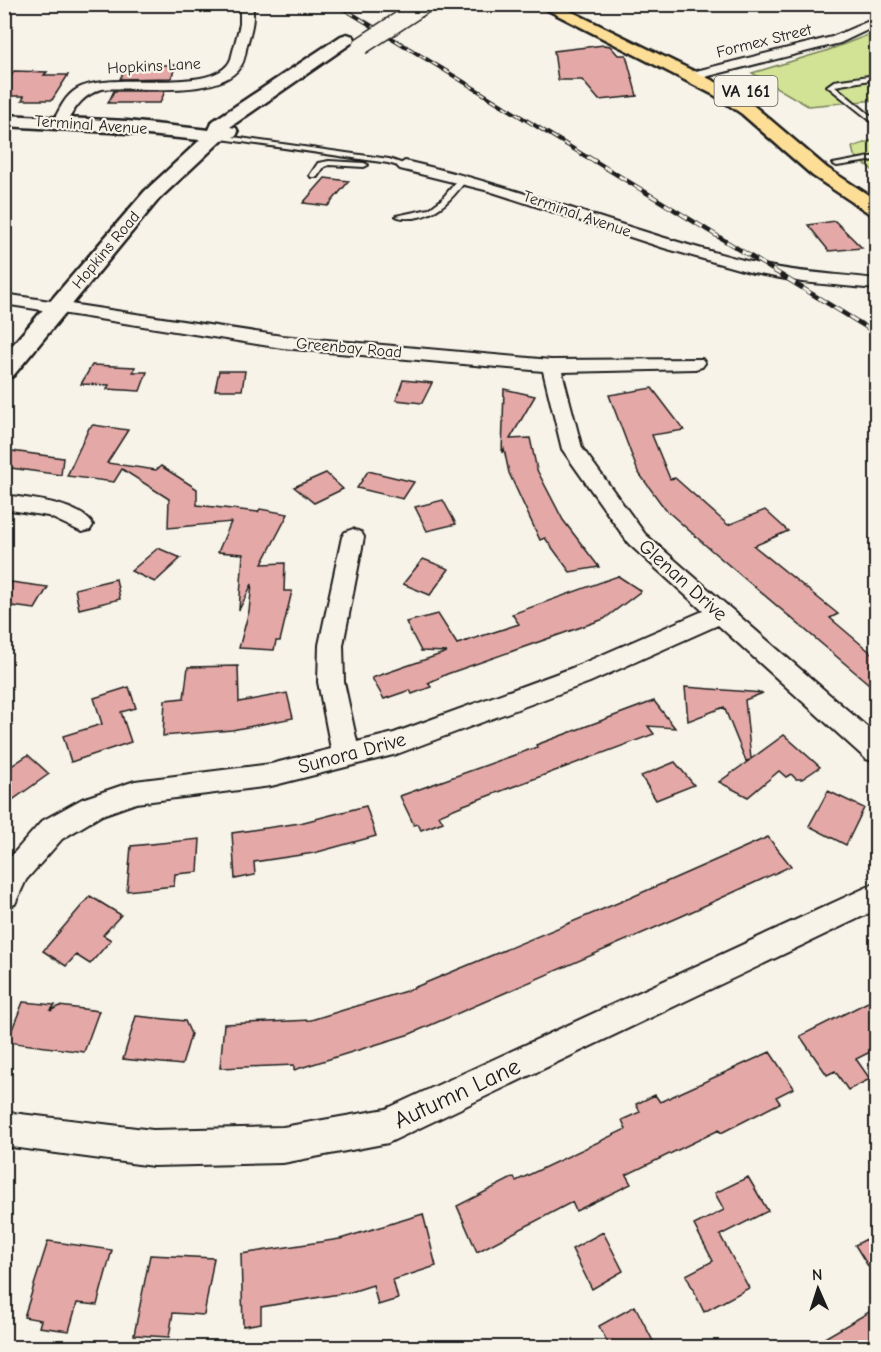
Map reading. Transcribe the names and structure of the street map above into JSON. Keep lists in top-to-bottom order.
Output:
{
  "streets": {
    "main road": ["VA 161", "Terminal Avenue", "Hopkins Road"],
    "street": [
      "Formex Street",
      "Hopkins Lane",
      "Greenbay Road",
      "Glenan Drive",
      "Sunora Drive",
      "Autumn Lane"
    ]
  },
  "crossings": [
    ["Formex Street", "VA 161"],
    ["Hopkins Lane", "Terminal Avenue"],
    ["Terminal Avenue", "Hopkins Road"],
    ["Hopkins Road", "Greenbay Road"],
    ["Greenbay Road", "Glenan Drive"],
    ["Glenan Drive", "Sunora Drive"]
  ],
  "north": "top"
}
